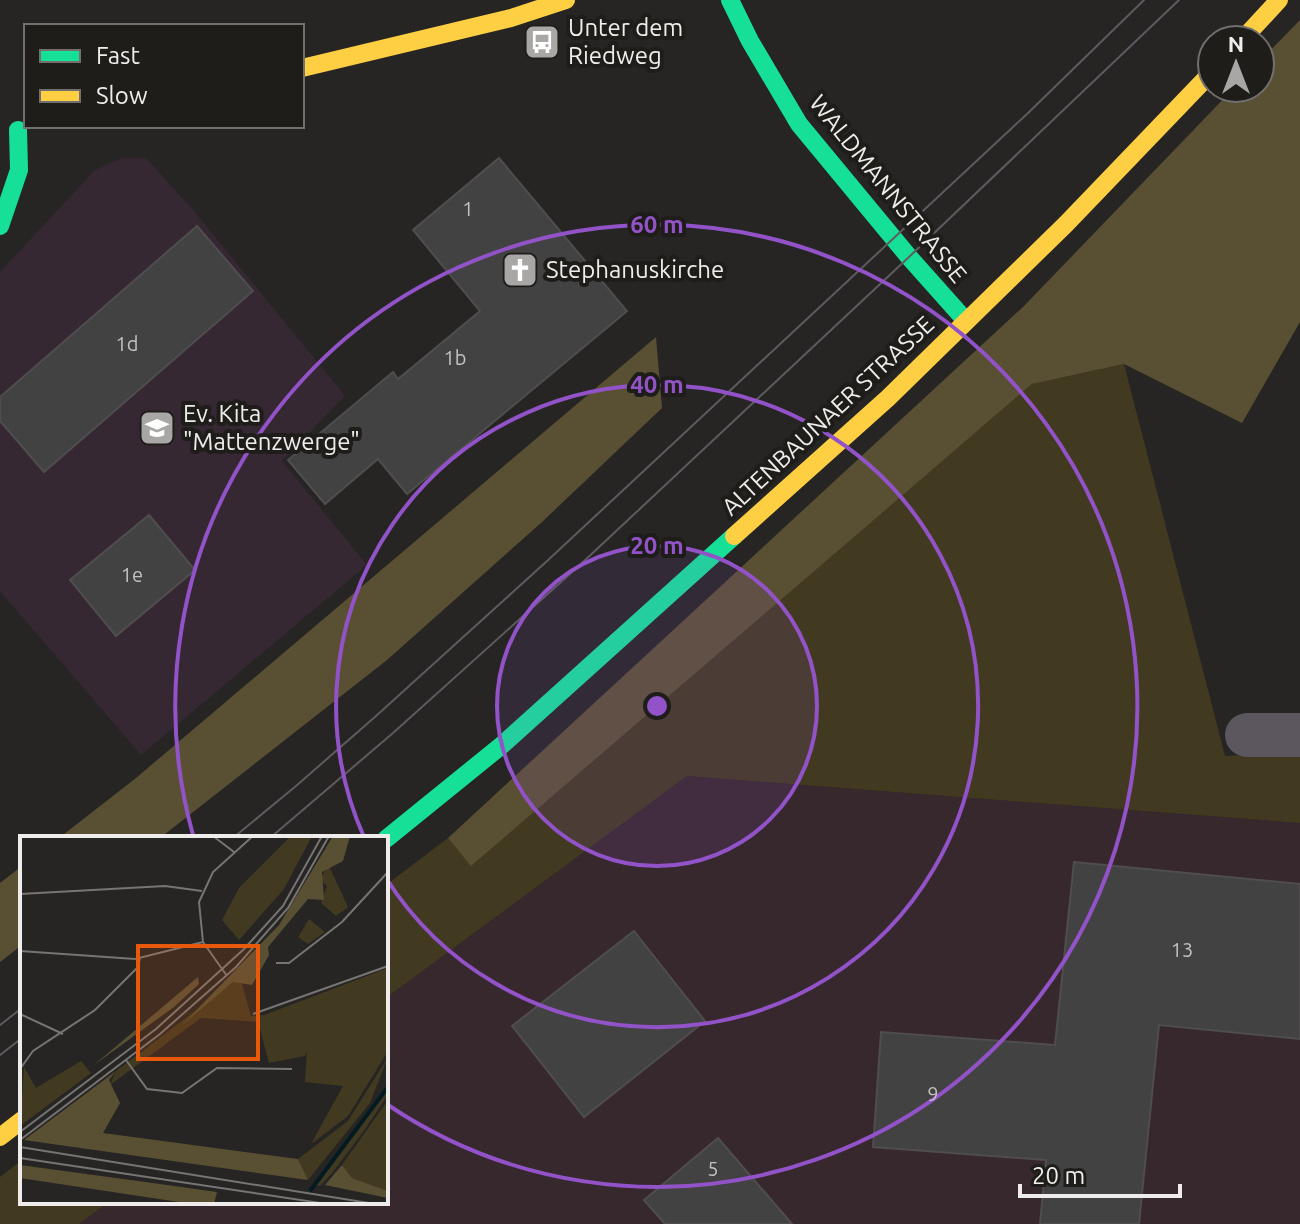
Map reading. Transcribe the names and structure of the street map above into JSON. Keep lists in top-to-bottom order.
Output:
{
  "streets": {
    "main road": ["WALDMANNSTRASSE", "ALTENBAUNAER STRASSE"]
  },
  "crossings": [
    ["WALDMANNSTRASSE", "ALTENBAUNAER STRASSE"]
  ],
  "places": {
    "bus stop": ["Unter dem Riedweg"],
    "church": ["Stephanuskirche"],
    "school or university": ["Ev. Kita \"Mattenzwerge\""]
  },
  "house_numbers": [
    "1",
    "1d",
    "1b",
    "1e",
    "13",
    "9",
    "5"
  ],
  "legend": ["Fast", "Slow"],
  "scale_bar": "20 m",
  "north": "top",
  "rings": ["60 m", "40 m", "20 m"]
}
